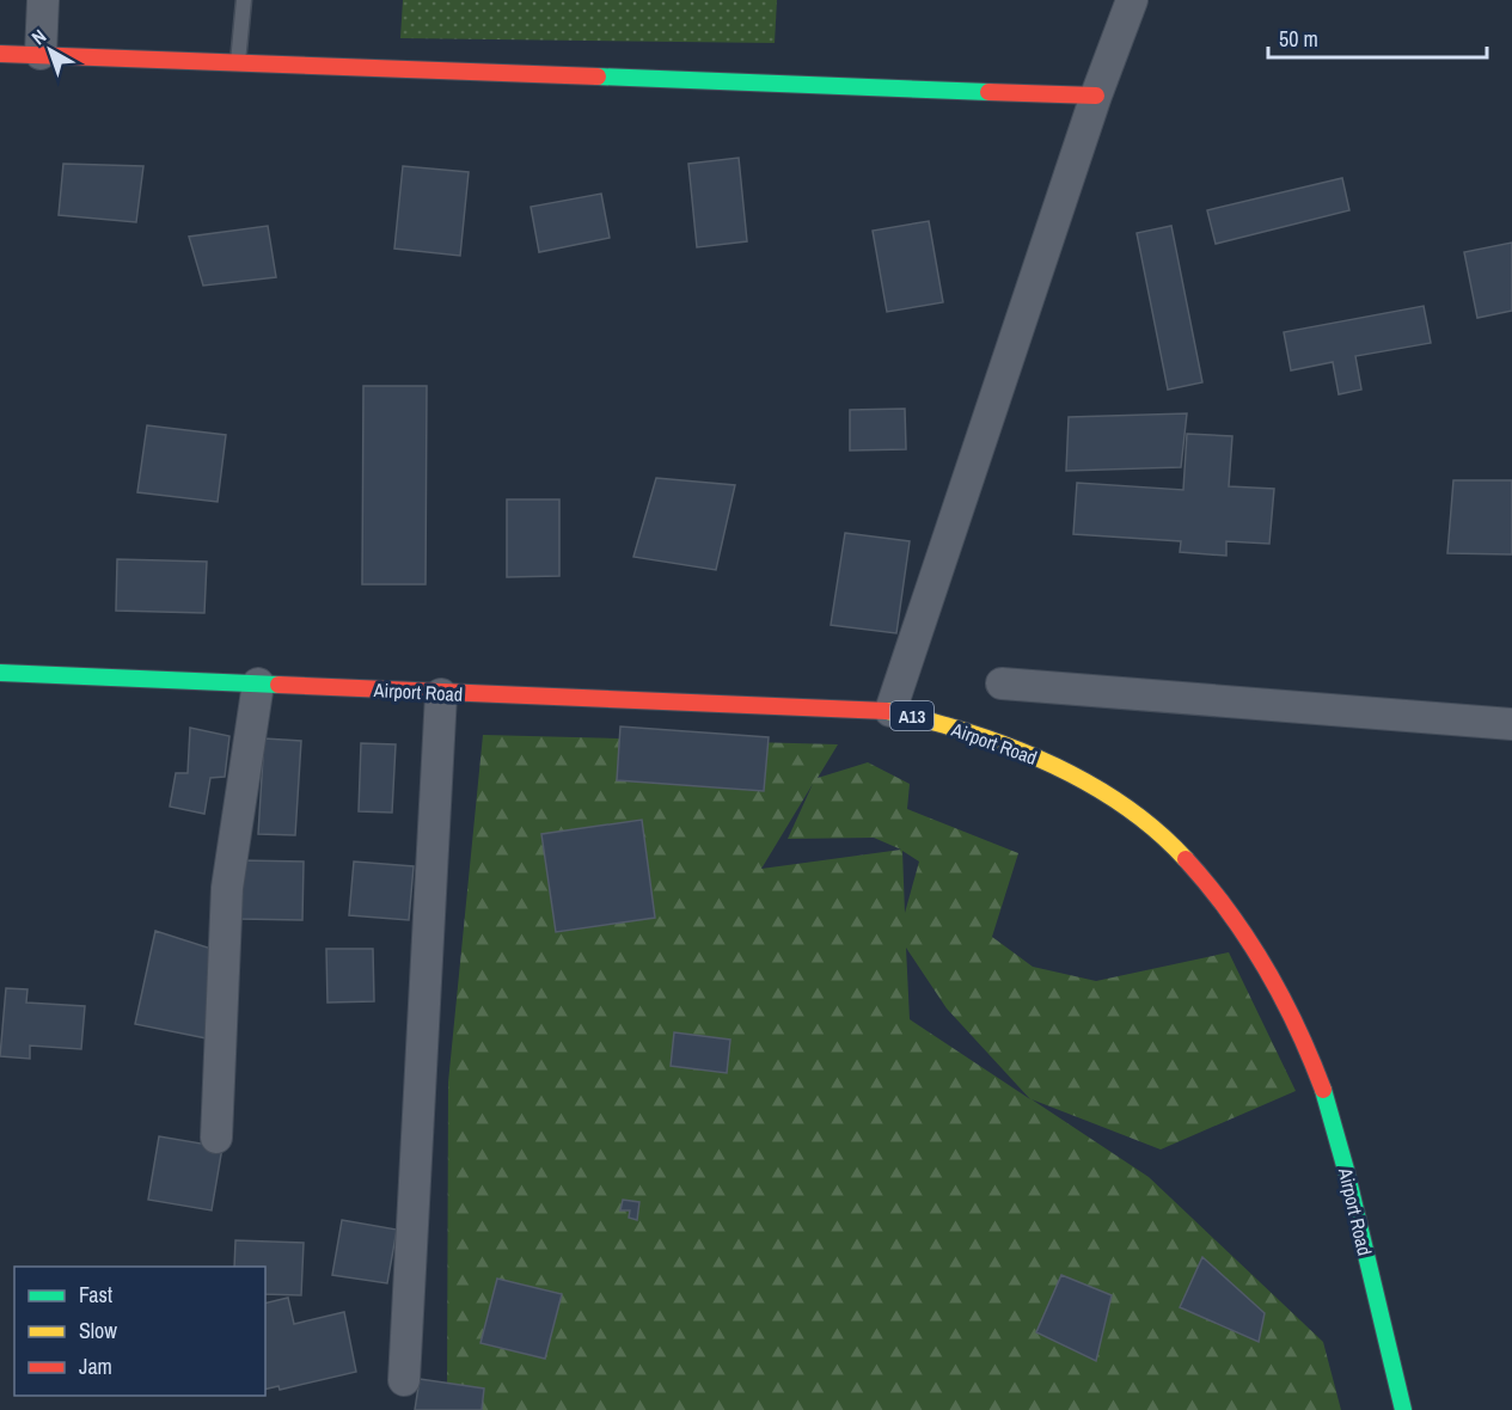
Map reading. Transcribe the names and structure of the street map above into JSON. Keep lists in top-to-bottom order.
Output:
{
  "streets": {
    "main road": ["Airport Road", "A13"]
  },
  "legend": ["Fast", "Slow", "Jam"],
  "scale_bar": "50 m",
  "north": "top left"
}
